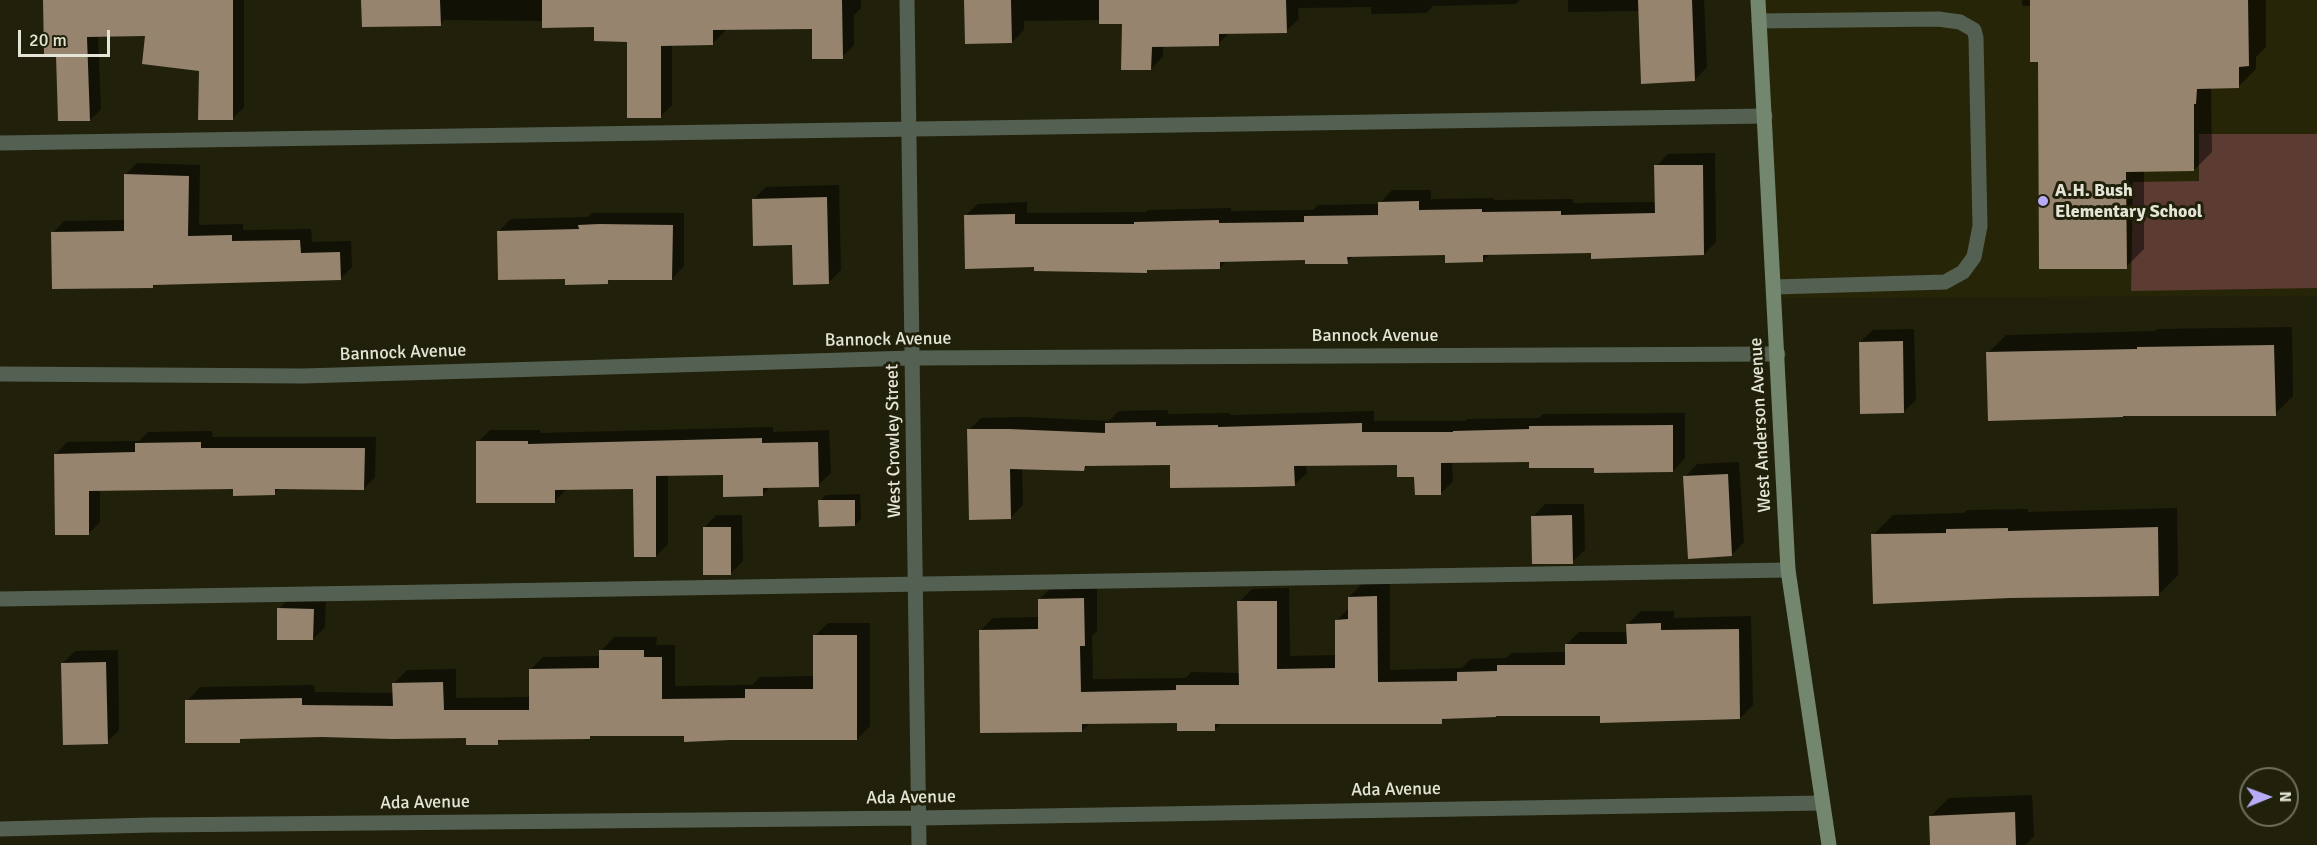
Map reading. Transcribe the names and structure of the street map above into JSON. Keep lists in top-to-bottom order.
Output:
{
  "streets": {
    "street": [
      "Bannock Avenue",
      "West Anderson Avenue",
      "West Crowley Street",
      "Ada Avenue"
    ]
  },
  "crossings": [
    ["Bannock Avenue", "West Anderson Avenue"],
    ["Bannock Avenue", "West Crowley Street"],
    ["West Anderson Avenue", "Ada Avenue"],
    ["West Crowley Street", "Ada Avenue"]
  ],
  "places": ["A.H. Bush Elementary School"],
  "scale_bar": "20 m",
  "north": "right"
}
